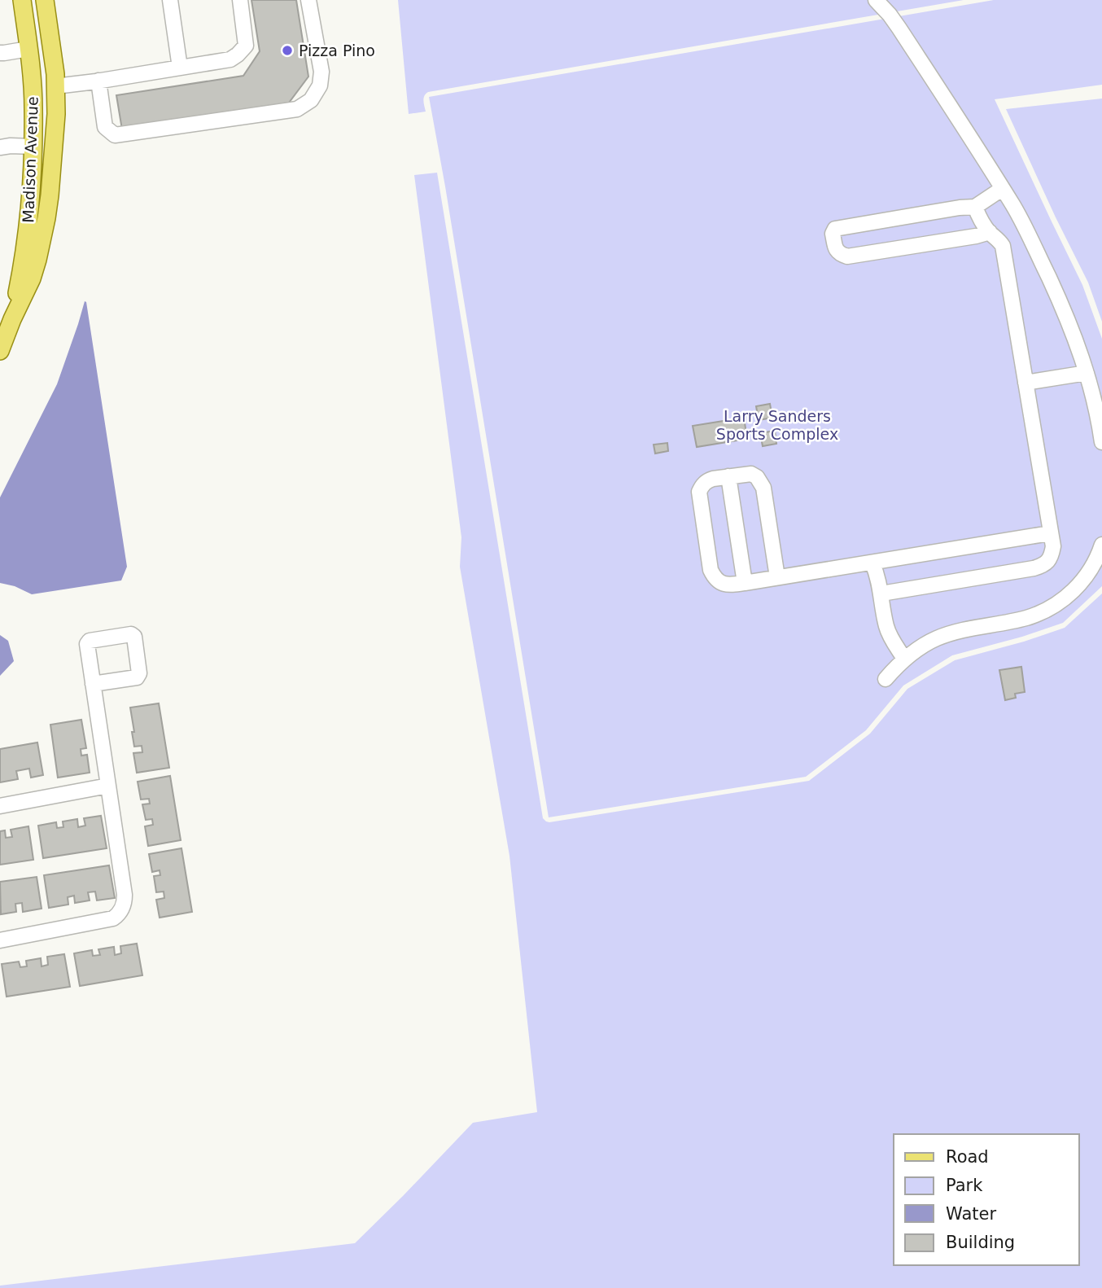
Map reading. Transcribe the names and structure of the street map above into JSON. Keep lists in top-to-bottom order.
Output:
{
  "streets": {
    "main road": ["Madison Avenue"]
  },
  "parks": ["Larry Sanders Sports Complex"],
  "places": ["Pizza Pino"],
  "legend": [
    "Road",
    "Park",
    "Water",
    "Building"
  ]
}
